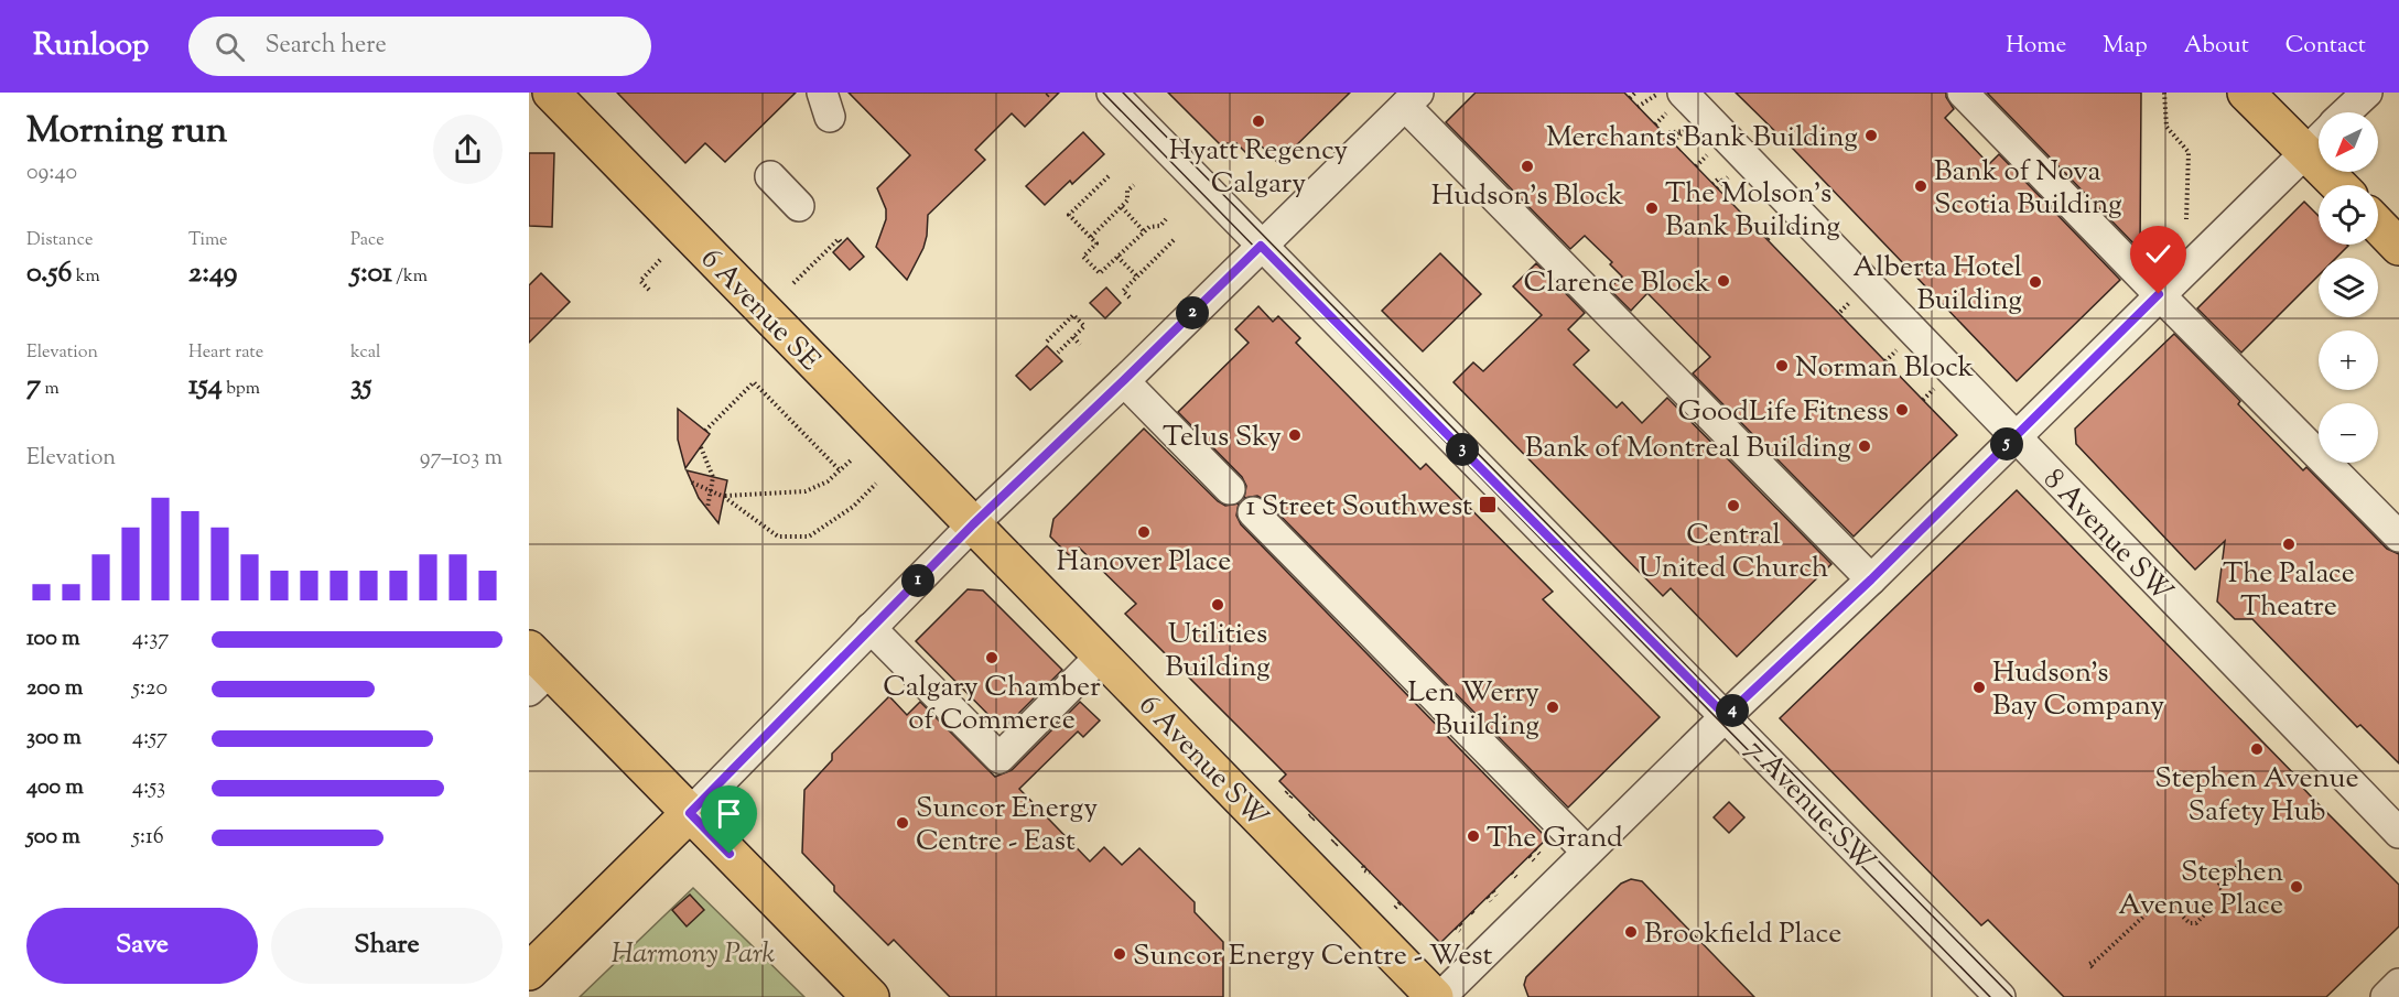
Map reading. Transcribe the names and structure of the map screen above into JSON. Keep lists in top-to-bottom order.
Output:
{
  "streets": {
    "main road": ["6 Avenue SE", "6 Avenue SW"],
    "street": ["8 Avenue SW", "7 Avenue SW"]
  },
  "crossings": [
    ["6 Avenue SE", "6 Avenue SW"]
  ],
  "parks": ["Harmony Park"],
  "places": {
    "other": [
      "Hyatt Regency Calgary",
      "Merchants Bank Building",
      "Hudson's Block",
      "Bank of Nova Scotia Building",
      "The Molson's Bank Building",
      "Clarence Block",
      "Alberta Hotel Building",
      "Norman Block",
      "GoodLife Fitness",
      "Telus Sky",
      "Bank of Montreal Building",
      "Central United Church",
      "Hanover Place",
      "The Palace Theatre",
      "Utilities Building",
      "Calgary Chamber of Commerce",
      "Hudson's Bay Company",
      "Len Werry Building",
      "Stephen Avenue Safety Hub",
      "Suncor Energy Centre - East",
      "The Grand",
      "Stephen Avenue Place",
      "Brookfield Place",
      "Suncor Energy Centre - West"
    ],
    "transit": ["1 Street Southwest"]
  },
  "north": "bottom left",
  "page": {
    "header": "Runloop",
    "search": "Search here",
    "nav": [
      "Home",
      "Map",
      "About",
      "Contact"
    ],
    "heading": ["Morning run", "09:40"],
    "map_buttons": ["+", "−"],
    "stats": [
      ["Distance", "0.56 km"],
      ["Time", "2:49"],
      ["Pace", "5:01 /km"],
      ["Elevation", "7 m"],
      ["Heart rate", "154 bpm"],
      ["kcal", "35"]
    ],
    "pins": [
      "2",
      "5",
      "3",
      "1",
      "4"
    ],
    "chart": ["Elevation", "97–103 m"],
    "list": [
      {
        "name": "100 m",
        "note": "4:37"
      },
      {
        "name": "200 m",
        "note": "5:20"
      },
      {
        "name": "300 m",
        "note": "4:57"
      },
      {
        "name": "400 m",
        "note": "4:53"
      },
      {
        "name": "500 m",
        "note": "5:16"
      }
    ],
    "buttons": ["Save", "Share"]
  }
}
